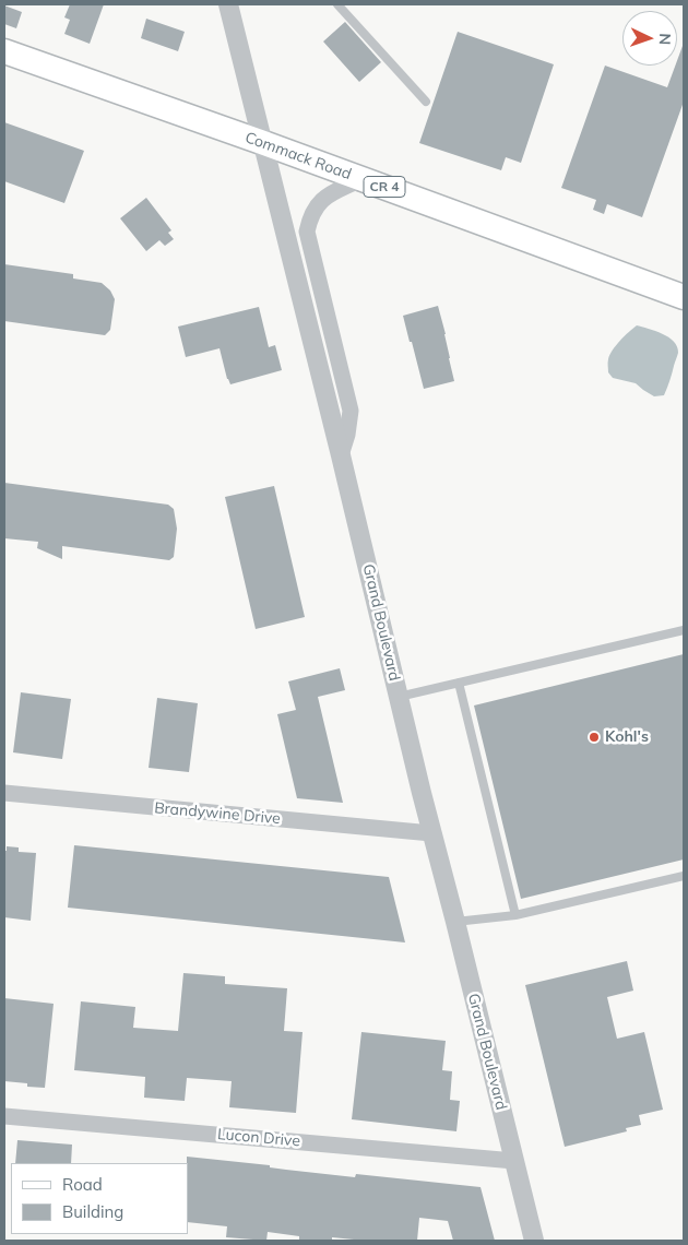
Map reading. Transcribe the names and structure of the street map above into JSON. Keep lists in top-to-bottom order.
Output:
{
  "streets": {
    "main road": ["Commack Road", "CR 4"],
    "street": ["Grand Boulevard", "Brandywine Drive", "Lucon Drive"]
  },
  "crossings": [
    ["Commack Road", "Grand Boulevard"],
    ["Grand Boulevard", "Brandywine Drive"],
    ["Grand Boulevard", "Lucon Drive"]
  ],
  "places": ["Kohl's"],
  "legend": ["Road", "Building"],
  "north": "right"
}
